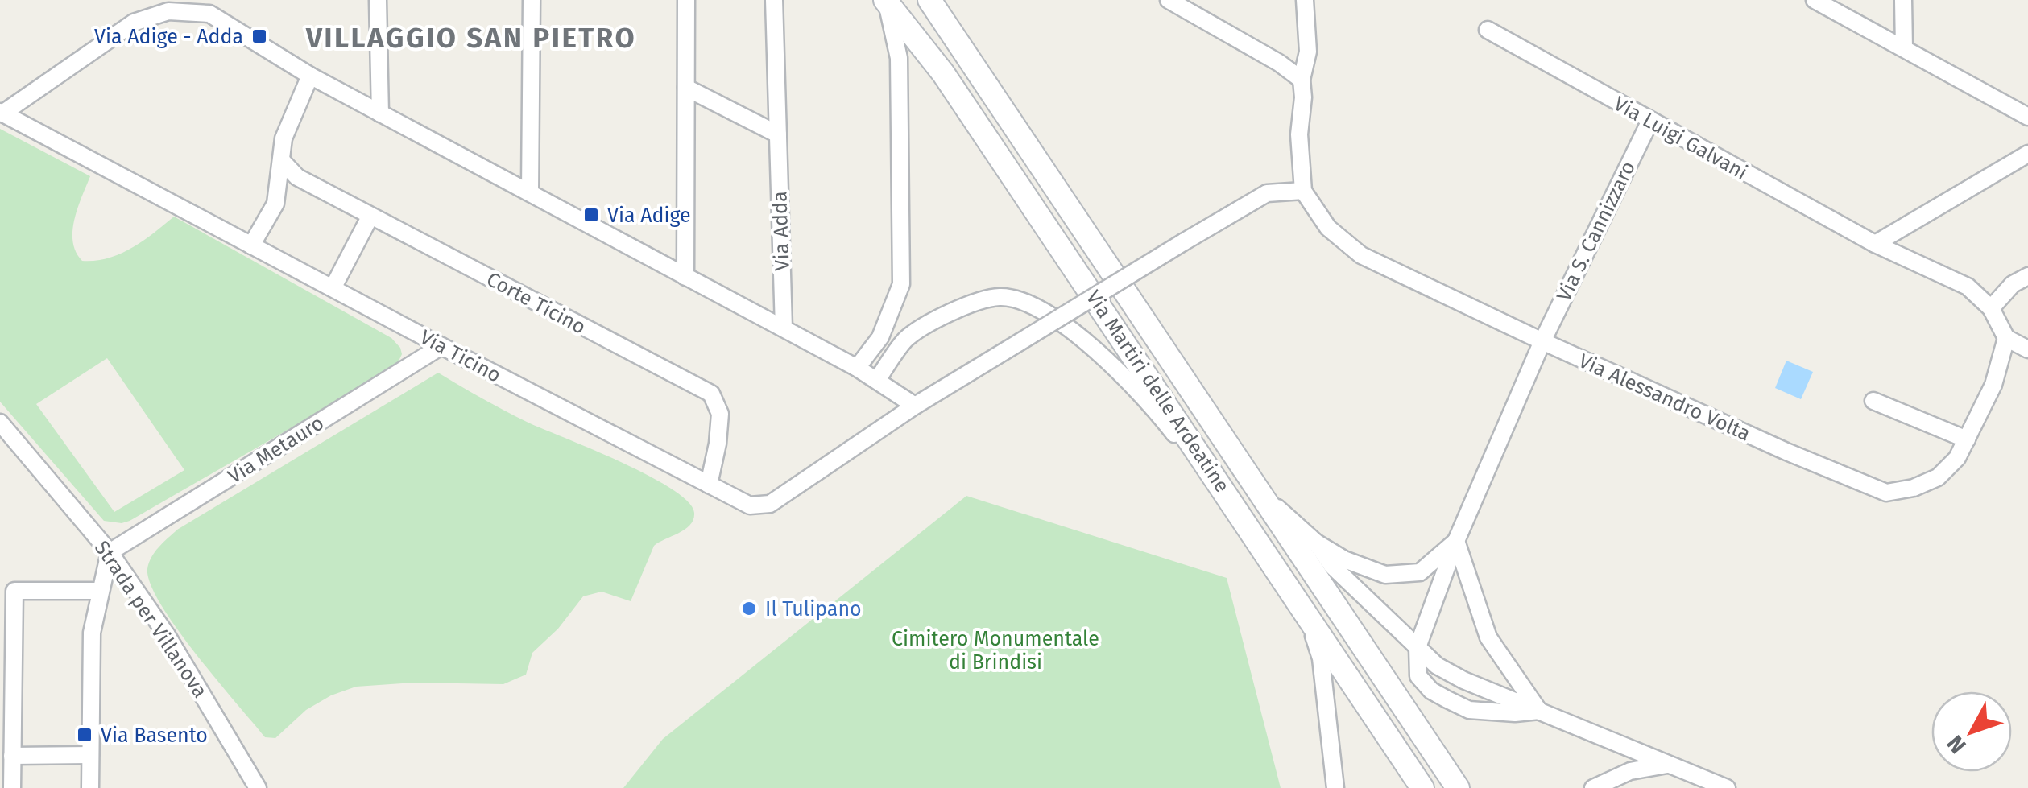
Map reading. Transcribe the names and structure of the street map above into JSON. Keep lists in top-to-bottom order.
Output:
{
  "streets": {
    "street": [
      "Via Luigi Galvani",
      "Via Adda",
      "Via S. Cannizzaro",
      "Corte Ticino",
      "Via Ticino",
      "Via Martiri delle Ardeatine",
      "Via Alessandro Volta",
      "Via Metauro",
      "Strada per Villanova"
    ]
  },
  "crossings": [
    ["Via Luigi Galvani", "Via S. Cannizzaro"],
    ["Via S. Cannizzaro", "Via Alessandro Volta"],
    ["Corte Ticino", "Via Ticino"],
    ["Via Ticino", "Via Alessandro Volta"],
    ["Via Ticino", "Via Metauro"],
    ["Via Metauro", "Strada per Villanova"]
  ],
  "districts": ["VILLAGGIO SAN PIETRO"],
  "parks": ["Cimitero Monumentale di Brindisi"],
  "places": {
    "transit": ["Via Adige - Adda", "Via Adige", "Via Basento"],
    "other": ["Il Tulipano"]
  },
  "north": "bottom left"
}
